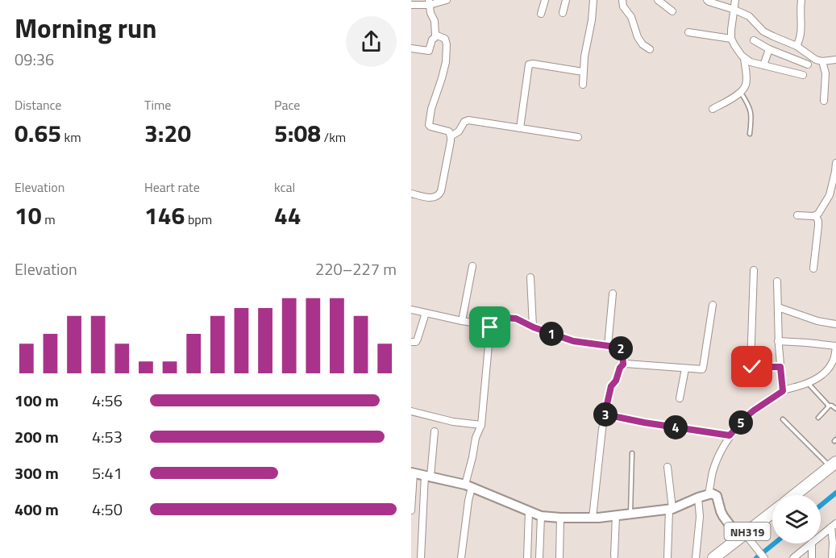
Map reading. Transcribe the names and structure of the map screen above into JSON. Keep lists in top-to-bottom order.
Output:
{
  "streets": {
    "highway": ["NH319"]
  },
  "page": {
    "heading": ["Morning run", "09:36"],
    "stats": [
      ["Distance", "0.65 km"],
      ["Time", "3:20"],
      ["Pace", "5:08 /km"],
      ["Elevation", "10 m"],
      ["Heart rate", "146 bpm"],
      ["kcal", "44"]
    ],
    "chart": ["Elevation", "220–227 m"],
    "pins": [
      "1",
      "2",
      "3",
      "5",
      "4"
    ],
    "list": [
      {
        "name": "100 m",
        "note": "4:56"
      },
      {
        "name": "200 m",
        "note": "4:53"
      },
      {
        "name": "300 m",
        "note": "5:41"
      },
      {
        "name": "400 m",
        "note": "4:50"
      }
    ]
  }
}
